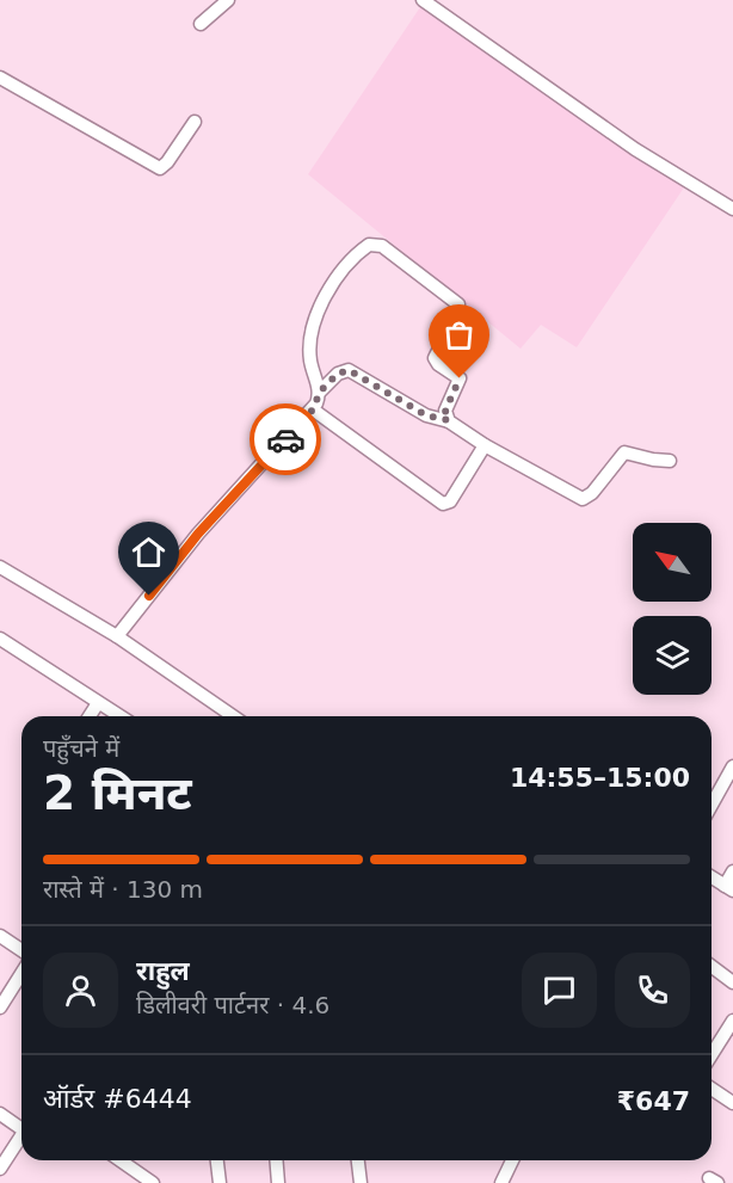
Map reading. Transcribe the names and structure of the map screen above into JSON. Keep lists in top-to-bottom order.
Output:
{
  "north": "top left",
  "page": {
    "heading": ["2 मिनट", "पहुँचने में", "14:55–15:00"],
    "panel": [
      "राहुल",
      "डिलीवरी पार्टनर · 4.6",
      "ऑर्डर #6444",
      "₹647"
    ],
    "bar": "रास्ते में · 130 m"
  }
}
